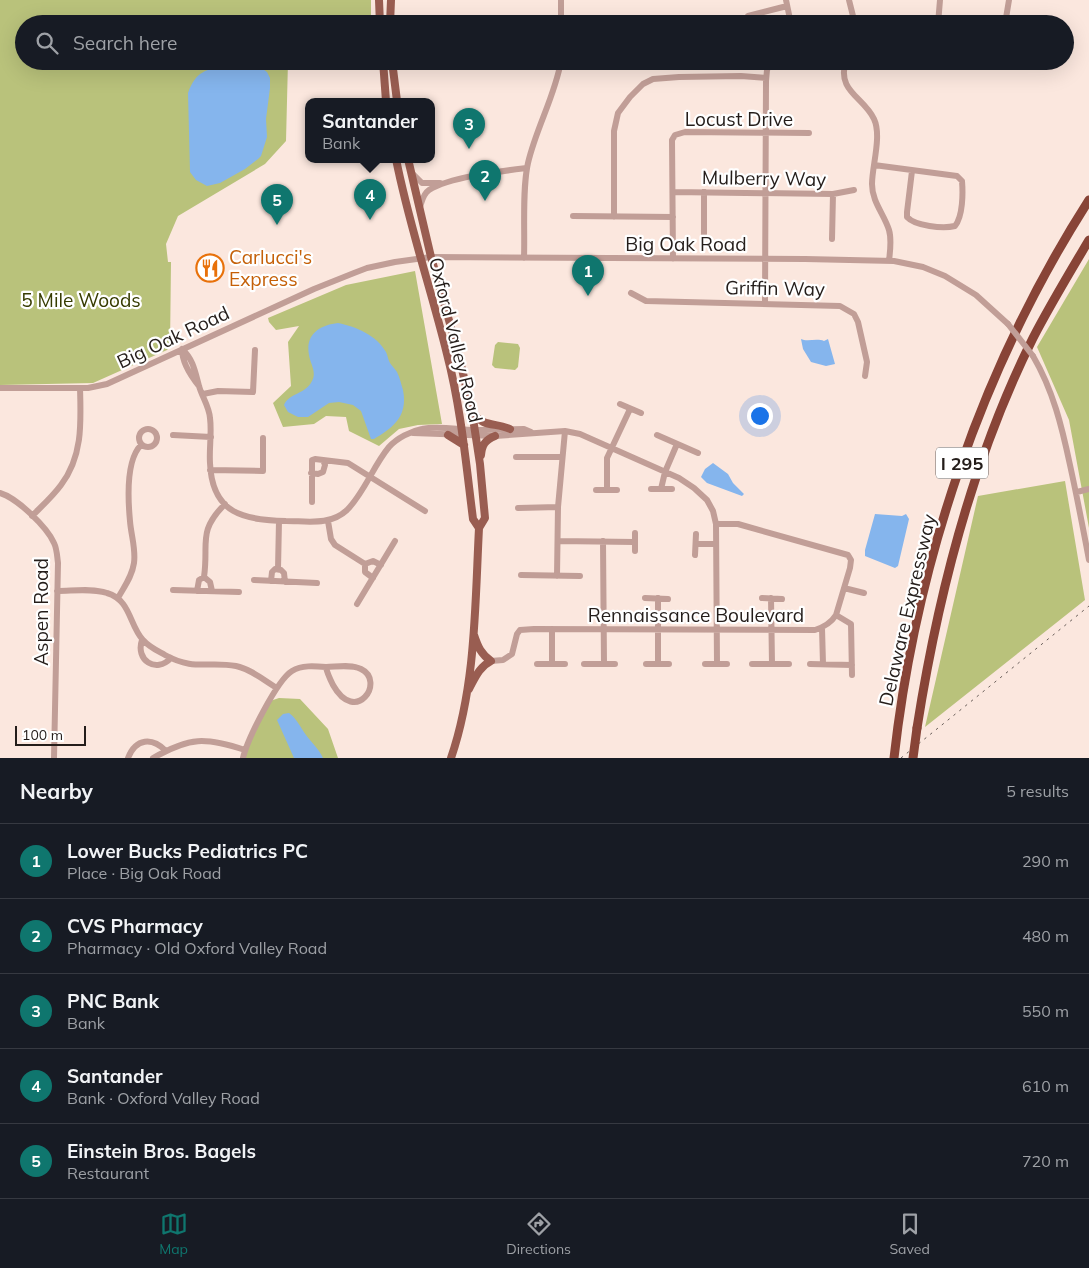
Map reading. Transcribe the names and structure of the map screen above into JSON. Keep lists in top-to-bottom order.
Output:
{
  "streets": {
    "highway": ["I 295", "Delaware Expressway"],
    "main road": ["Oxford Valley Road"],
    "street": [
      "Locust Drive",
      "Mulberry Way",
      "Big Oak Road",
      "Griffin Way",
      "Aspen Road",
      "Rennaissance Boulevard"
    ]
  },
  "crossings": [
    ["Locust Drive", "Mulberry Way"],
    ["Locust Drive", "Big Oak Road"],
    ["Big Oak Road", "Oxford Valley Road"]
  ],
  "parks": ["5 Mile Woods"],
  "places": {
    "restaurant": ["Carlucci's Express"]
  },
  "scale_bar": "100 m",
  "page": {
    "search": "Search here",
    "popup": ["Santander", "Bank"],
    "pins": [
      "3",
      "2",
      "4",
      "5",
      "1"
    ],
    "scale": "100 m",
    "heading": ["Nearby", "5 results"],
    "list": [
      {
        "mark": "1",
        "name": "Lower Bucks Pediatrics PC",
        "note": "Place · Big Oak Road",
        "value": "290 m"
      },
      {
        "mark": "2",
        "name": "CVS Pharmacy",
        "note": "Pharmacy · Old Oxford Valley Road",
        "value": "480 m"
      },
      {
        "mark": "3",
        "name": "PNC Bank",
        "note": "Bank",
        "value": "550 m"
      },
      {
        "mark": "4",
        "name": "Santander",
        "note": "Bank · Oxford Valley Road",
        "value": "610 m"
      },
      {
        "mark": "5",
        "name": "Einstein Bros. Bagels",
        "note": "Restaurant",
        "value": "720 m"
      }
    ],
    "nav": ["Map", "Directions", "Saved"]
  }
}
